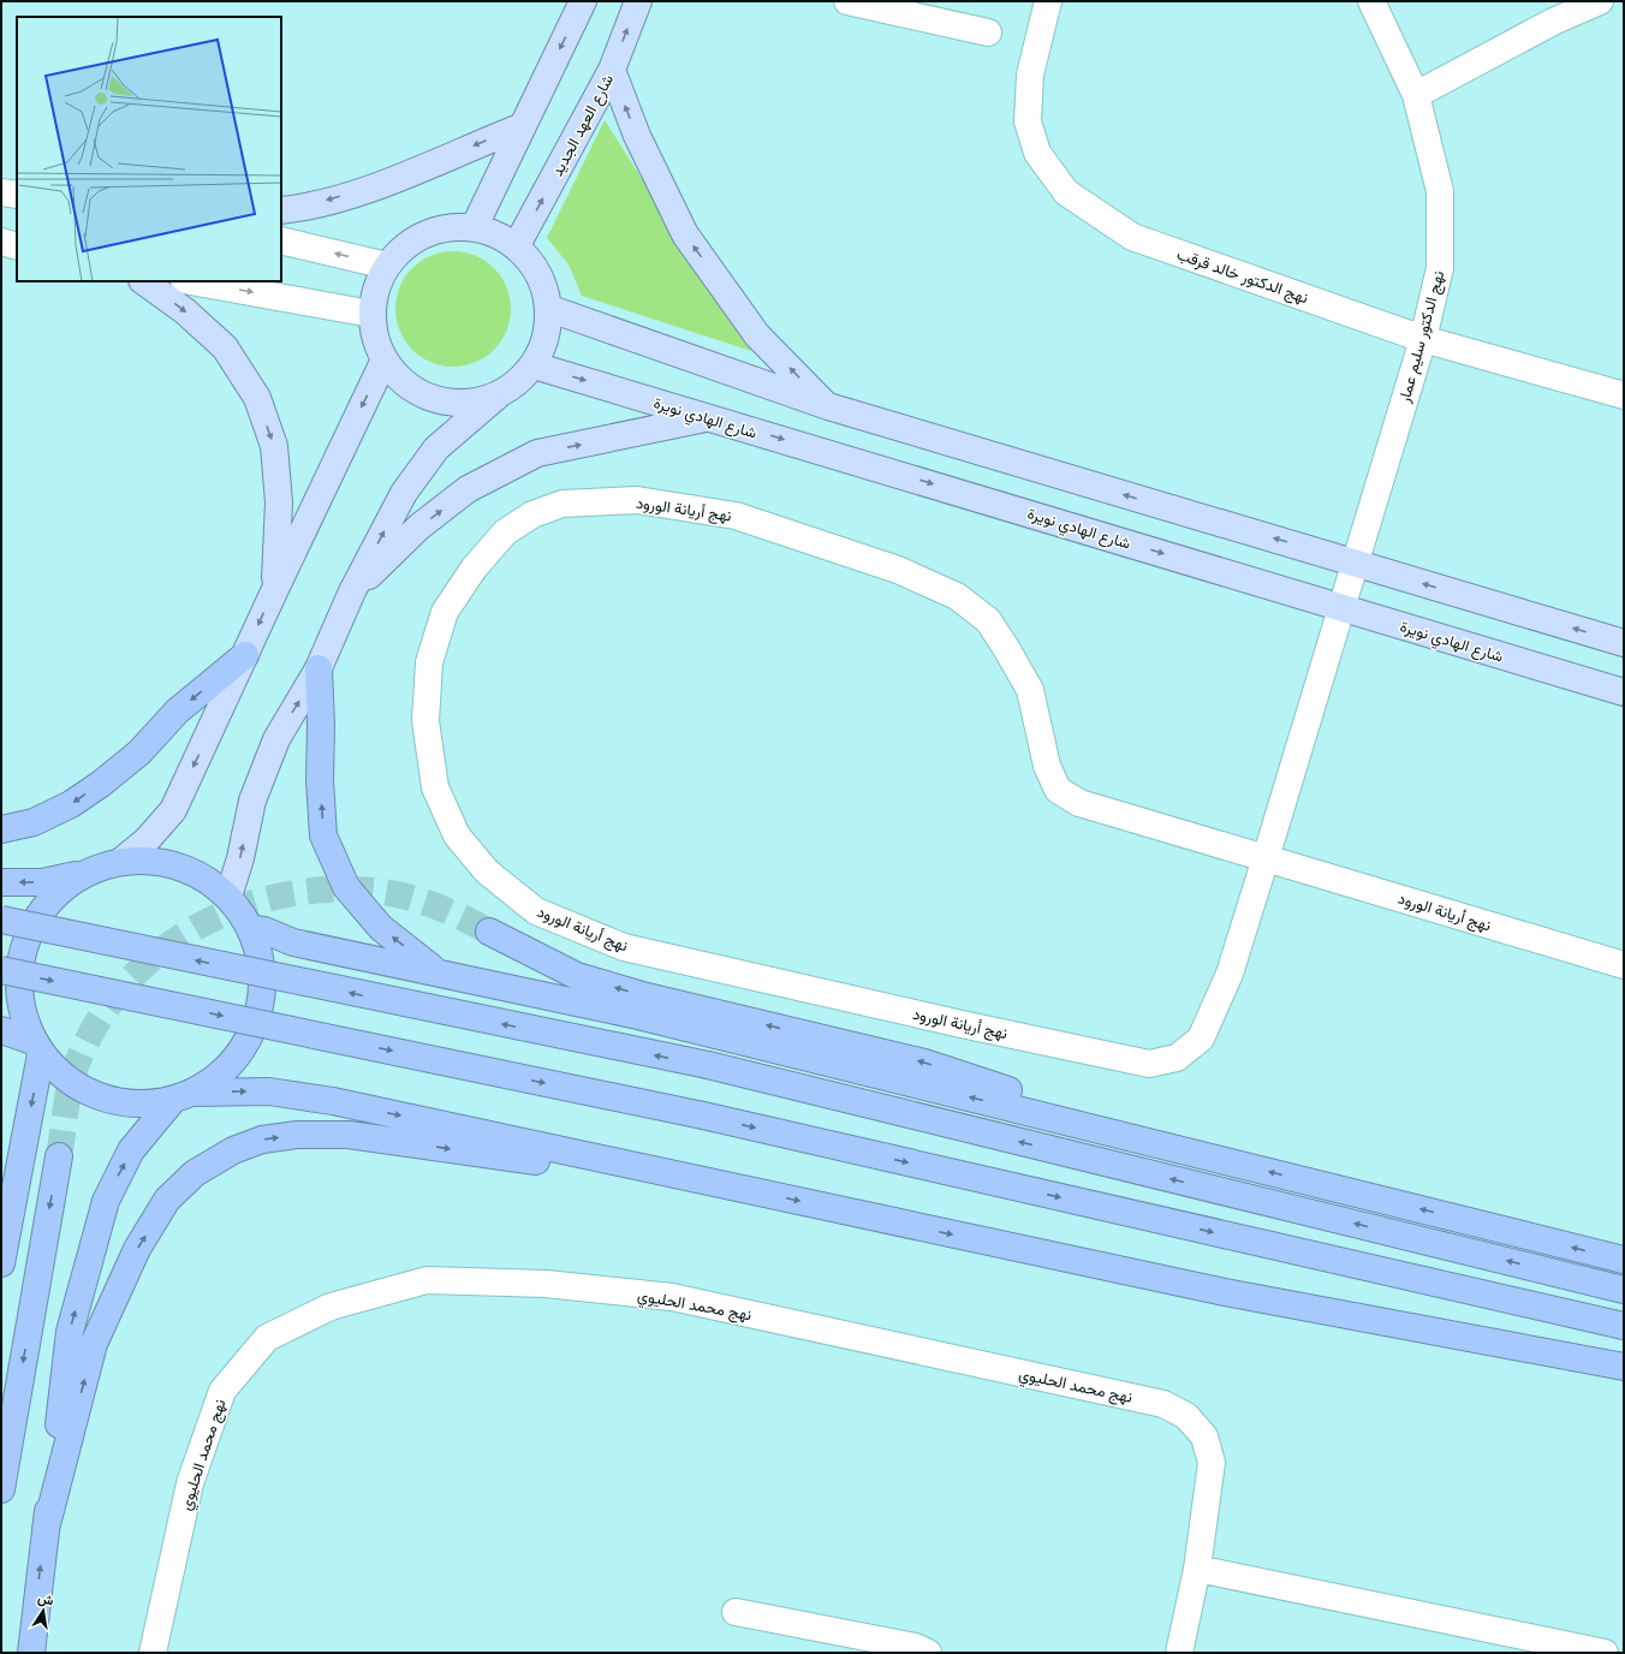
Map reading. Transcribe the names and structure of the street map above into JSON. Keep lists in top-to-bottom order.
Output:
{
  "streets": {
    "main road": ["شارع العهد الجديد", "شارع الهادي نويرة"],
    "street": [
      "نهج الدكتور خالد قرقب",
      "نهج الدكتور سليم عمار",
      "نهج أريانة الورود",
      "نهج محمد الحليوي"
    ]
  },
  "crossings": [
    ["نهج الدكتور خالد قرقب", "نهج الدكتور سليم عمار"],
    ["نهج الدكتور سليم عمار", "شارع الهادي نويرة"],
    ["نهج الدكتور سليم عمار", "نهج أريانة الورود"],
    ["شارع الهادي نويرة", "نهج أريانة الورود"]
  ],
  "north": "top"
}
